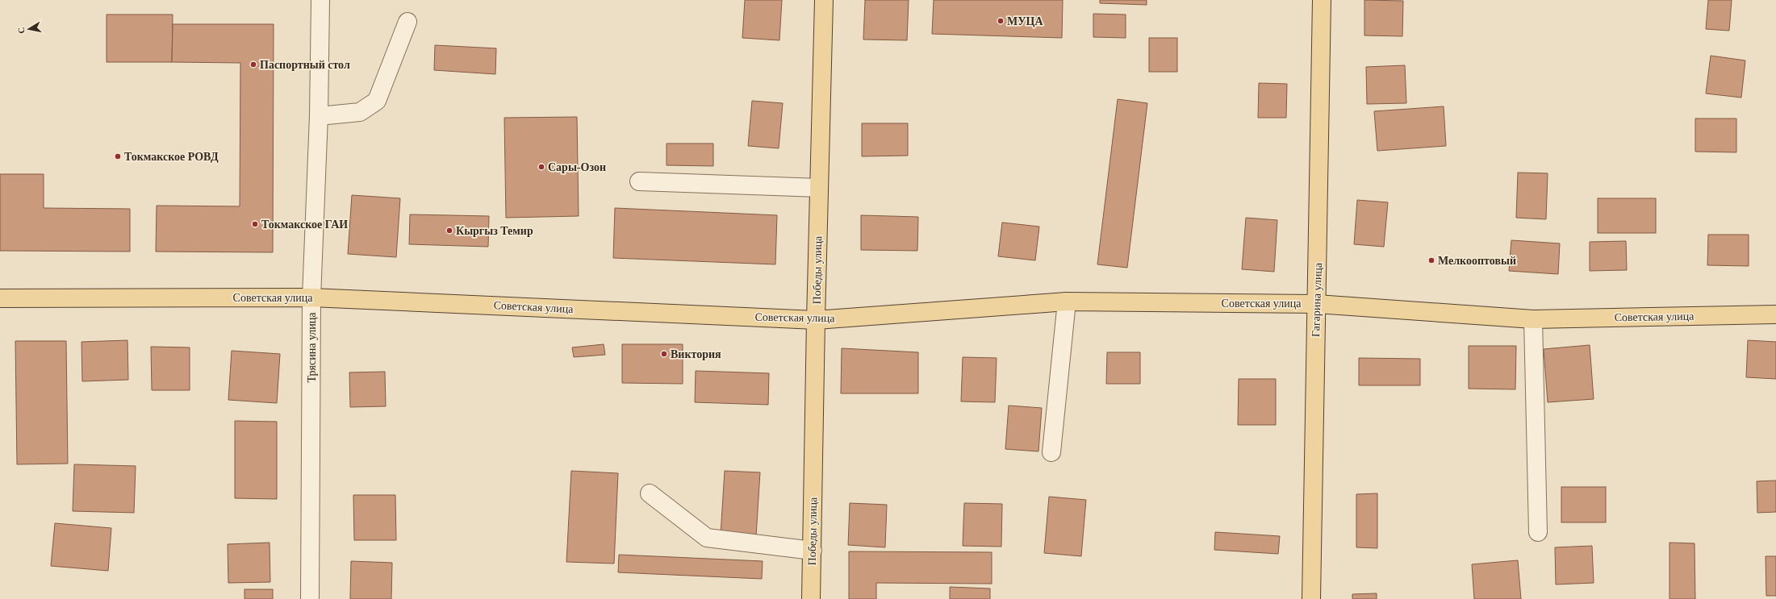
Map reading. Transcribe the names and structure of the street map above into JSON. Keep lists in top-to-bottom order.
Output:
{
  "streets": {
    "main road": ["Победы улица", "Советская улица", "Гагарина улица"],
    "street": ["Трясина улица"]
  },
  "crossings": [
    ["Победы улица", "Советская улица"],
    ["Советская улица", "Гагарина улица"],
    ["Советская улица", "Трясина улица"]
  ],
  "places": [
    "МУЦА",
    "Паспортный стол",
    "Токмакское РОВД",
    "Сары-Озон",
    "Токмакское ГАИ",
    "Кыргыз Темир",
    "Мелкооптовый",
    "Виктория"
  ],
  "north": "left"
}
